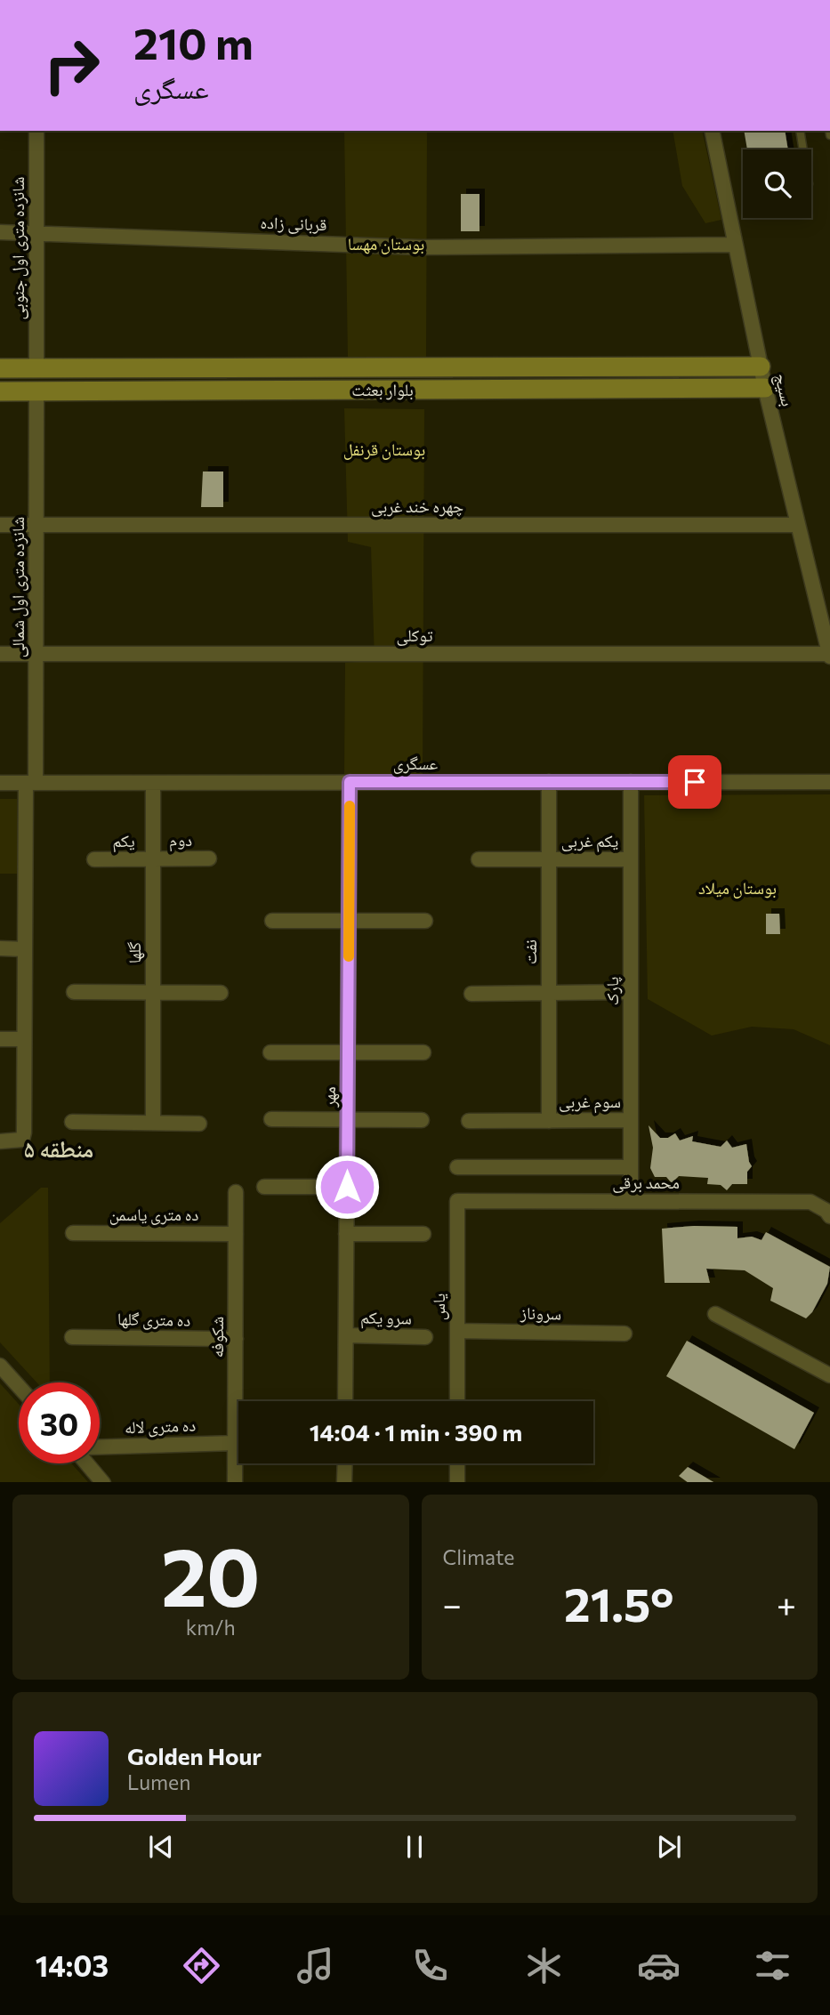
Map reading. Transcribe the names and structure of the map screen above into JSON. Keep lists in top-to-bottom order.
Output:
{
  "streets": {
    "street": [
      "قربانی زاده",
      "شانزده متری اول جنوبی",
      "بلوار بعثت",
      "بسیج",
      "چهره خند غربی",
      "شانزده متری اول شمالی",
      "توکلی",
      "عسگری",
      "دوم",
      "یکم",
      "یکم غربی",
      "نفت",
      "گلها",
      "پارک",
      "مهر",
      "سوم غربی",
      "محمد برقی",
      "ده متری یاسمن",
      "یاس",
      "سروناز",
      "سرو یکم",
      "ده متری گلها",
      "شکوفه",
      "ده متری لاله"
    ]
  },
  "crossings": [
    ["قربانی زاده", "شانزده متری اول جنوبی"],
    ["قربانی زاده", "بسیج"],
    ["شانزده متری اول جنوبی", "بلوار بعثت"],
    ["بلوار بعثت", "بسیج"],
    ["بلوار بعثت", "شانزده متری اول شمالی"],
    ["بسیج", "چهره خند غربی"],
    ["بسیج", "توکلی"],
    ["چهره خند غربی", "شانزده متری اول شمالی"],
    ["شانزده متری اول شمالی", "توکلی"],
    ["شانزده متری اول شمالی", "عسگری"],
    ["عسگری", "نفت"],
    ["عسگری", "گلها"],
    ["عسگری", "پارک"],
    ["عسگری", "مهر"],
    ["دوم", "یکم"],
    ["دوم", "گلها"],
    ["یکم", "گلها"],
    ["یکم غربی", "نفت"],
    ["یکم غربی", "پارک"],
    ["نفت", "سوم غربی"],
    ["پارک", "سوم غربی"],
    ["پارک", "محمد برقی"],
    ["مهر", "سرو یکم"],
    ["محمد برقی", "یاس"],
    ["ده متری یاسمن", "شکوفه"],
    ["یاس", "سروناز"],
    ["ده متری گلها", "شکوفه"],
    ["شکوفه", "ده متری لاله"]
  ],
  "districts": ["منطقه ۵"],
  "parks": ["بوستان مهسا", "بوستان قرنفل", "بوستان میلاد"],
  "page": {
    "turn": ["210 m", "عسگری"],
    "limit": "30",
    "trip": "14:04 · 1 min · 390 m",
    "tile": [
      ["20", "km/h"],
      "Climate"
    ],
    "heat": ["−", "21.5°", "+"],
    "song": ["Golden Hour", "Lumen"],
    "tabs": "14:03"
  }
}
